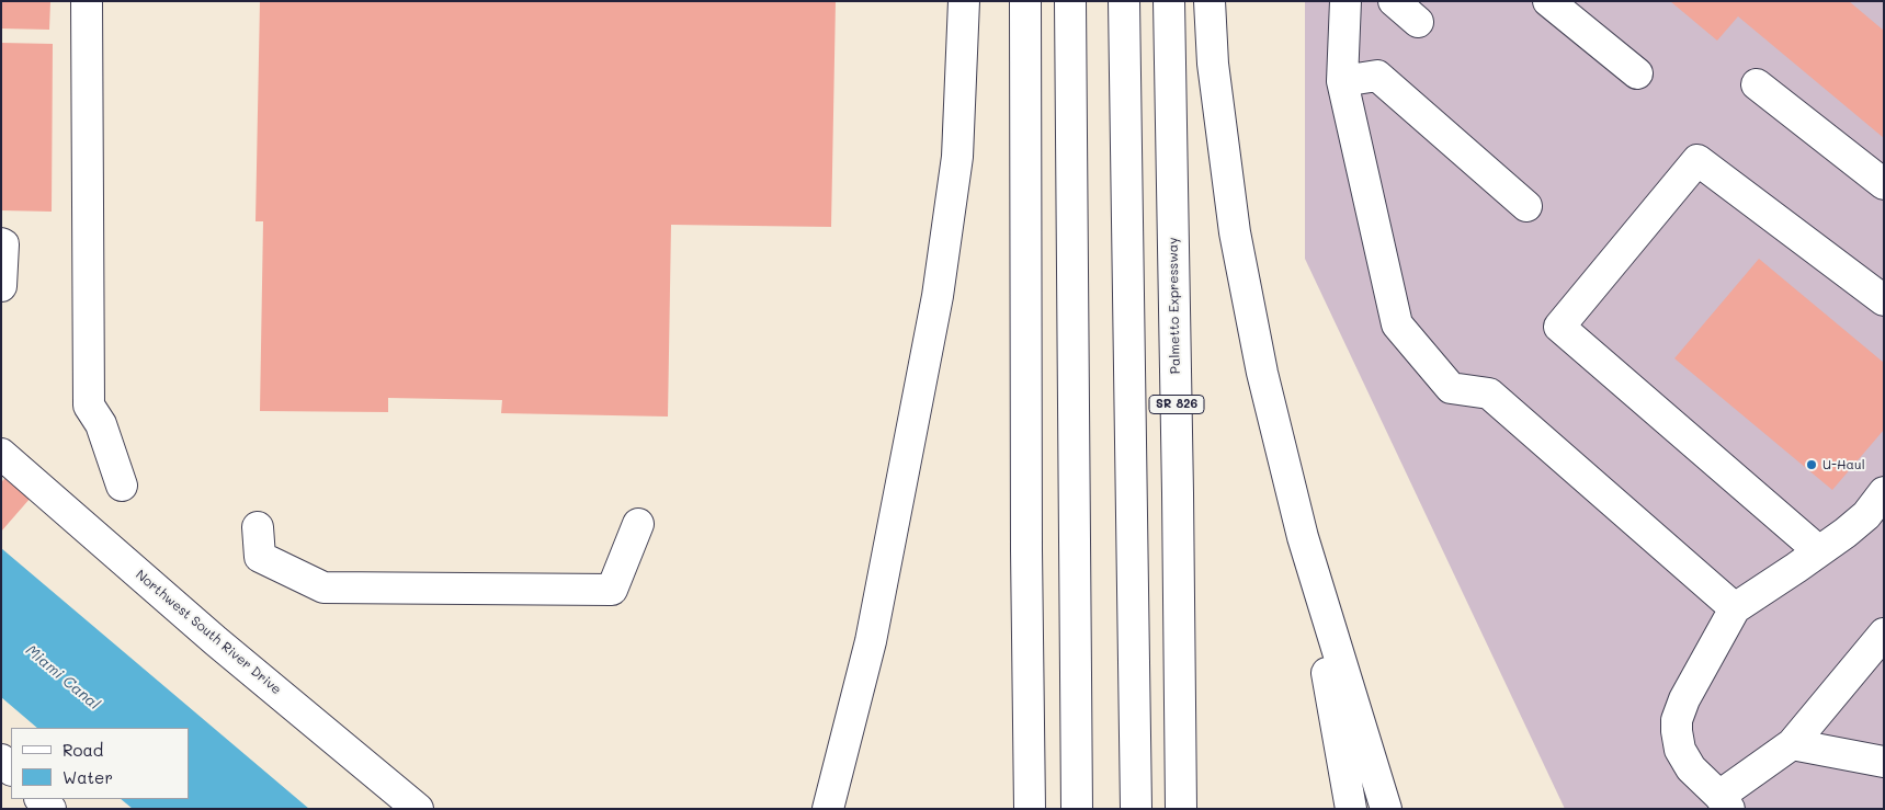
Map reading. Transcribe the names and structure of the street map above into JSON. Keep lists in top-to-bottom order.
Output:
{
  "streets": {
    "main road": ["Palmetto Expressway", "SR 826", "Northwest South River Drive"]
  },
  "water": ["Miami Canal"],
  "places": ["U-Haul"],
  "legend": ["Road", "Water"]
}
